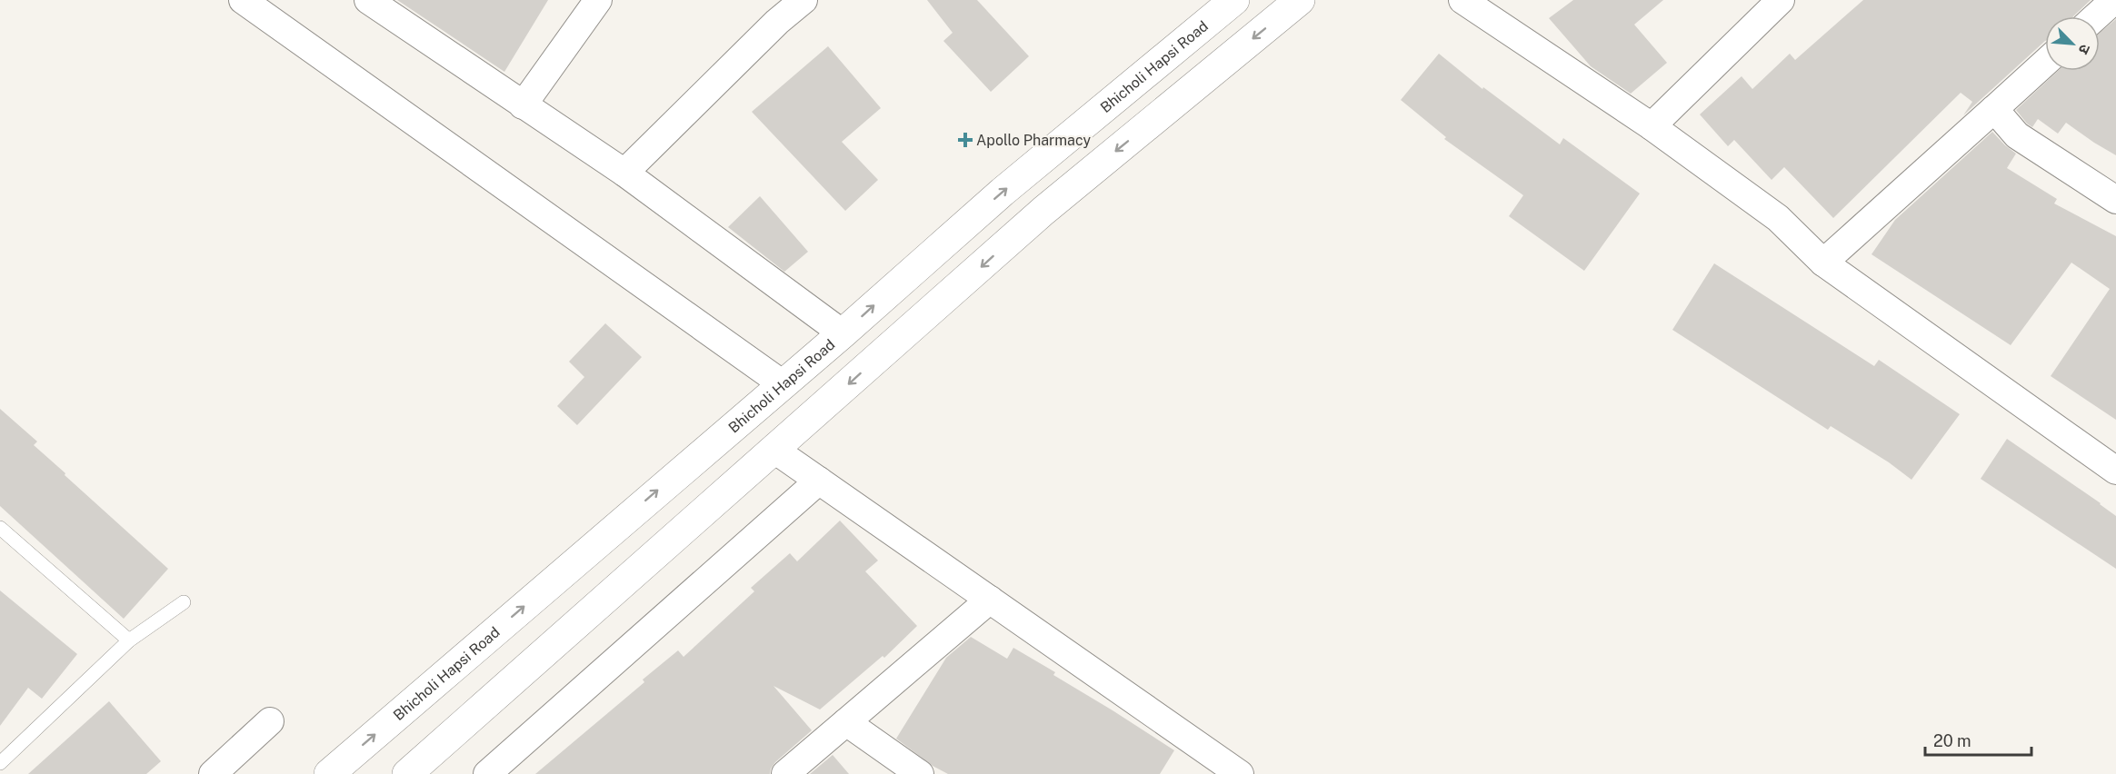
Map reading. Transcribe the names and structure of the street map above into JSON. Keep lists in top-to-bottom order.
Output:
{
  "streets": {
    "street": ["Bhicholi Hapsi Road"]
  },
  "places": {
    "health": ["Apollo Pharmacy"]
  },
  "scale_bar": "20 m",
  "north": "bottom right"
}
